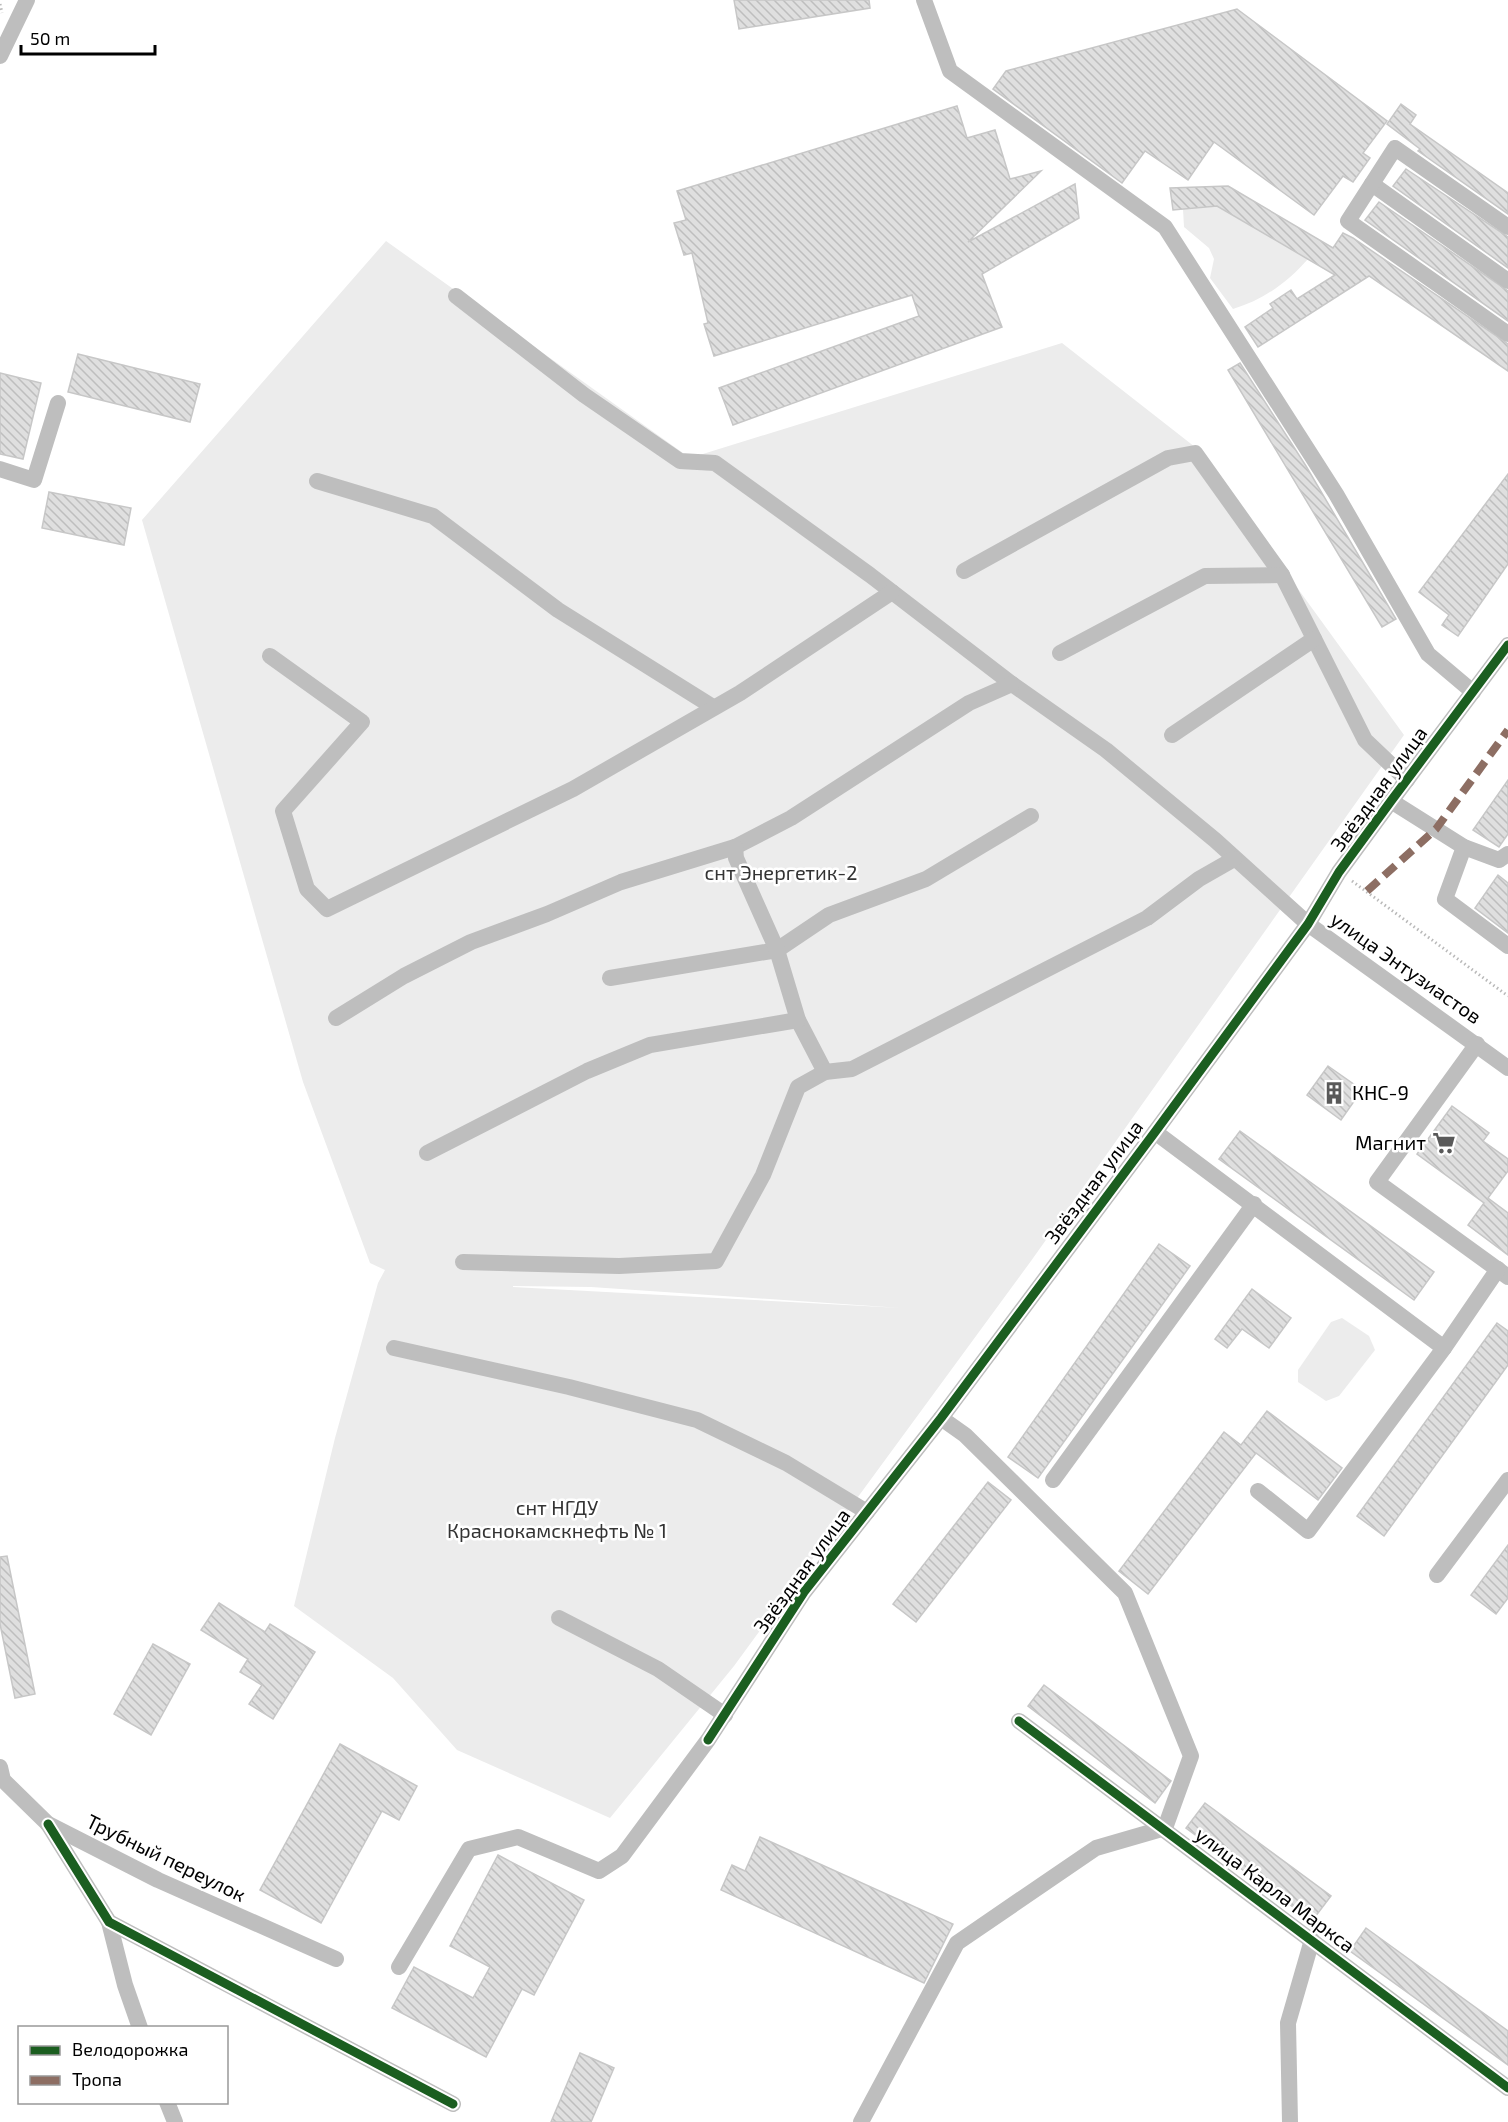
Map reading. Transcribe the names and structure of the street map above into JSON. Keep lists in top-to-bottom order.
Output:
{
  "streets": {
    "street": [
      "Звёздная улица",
      "улица Энтузиастов",
      "Трубный переулок",
      "улица Карла Маркса"
    ]
  },
  "crossings": [
    ["Звёздная улица", "улица Энтузиастов"]
  ],
  "parks": ["снт Энергетик-2", "снт НГДУ Краснокамскнефть № 1"],
  "places": {
    "building": ["КНС-9"],
    "supermarket": ["Магнит"]
  },
  "legend": ["Велодорожка", "Тропа"],
  "scale_bar": "50 m"
}
